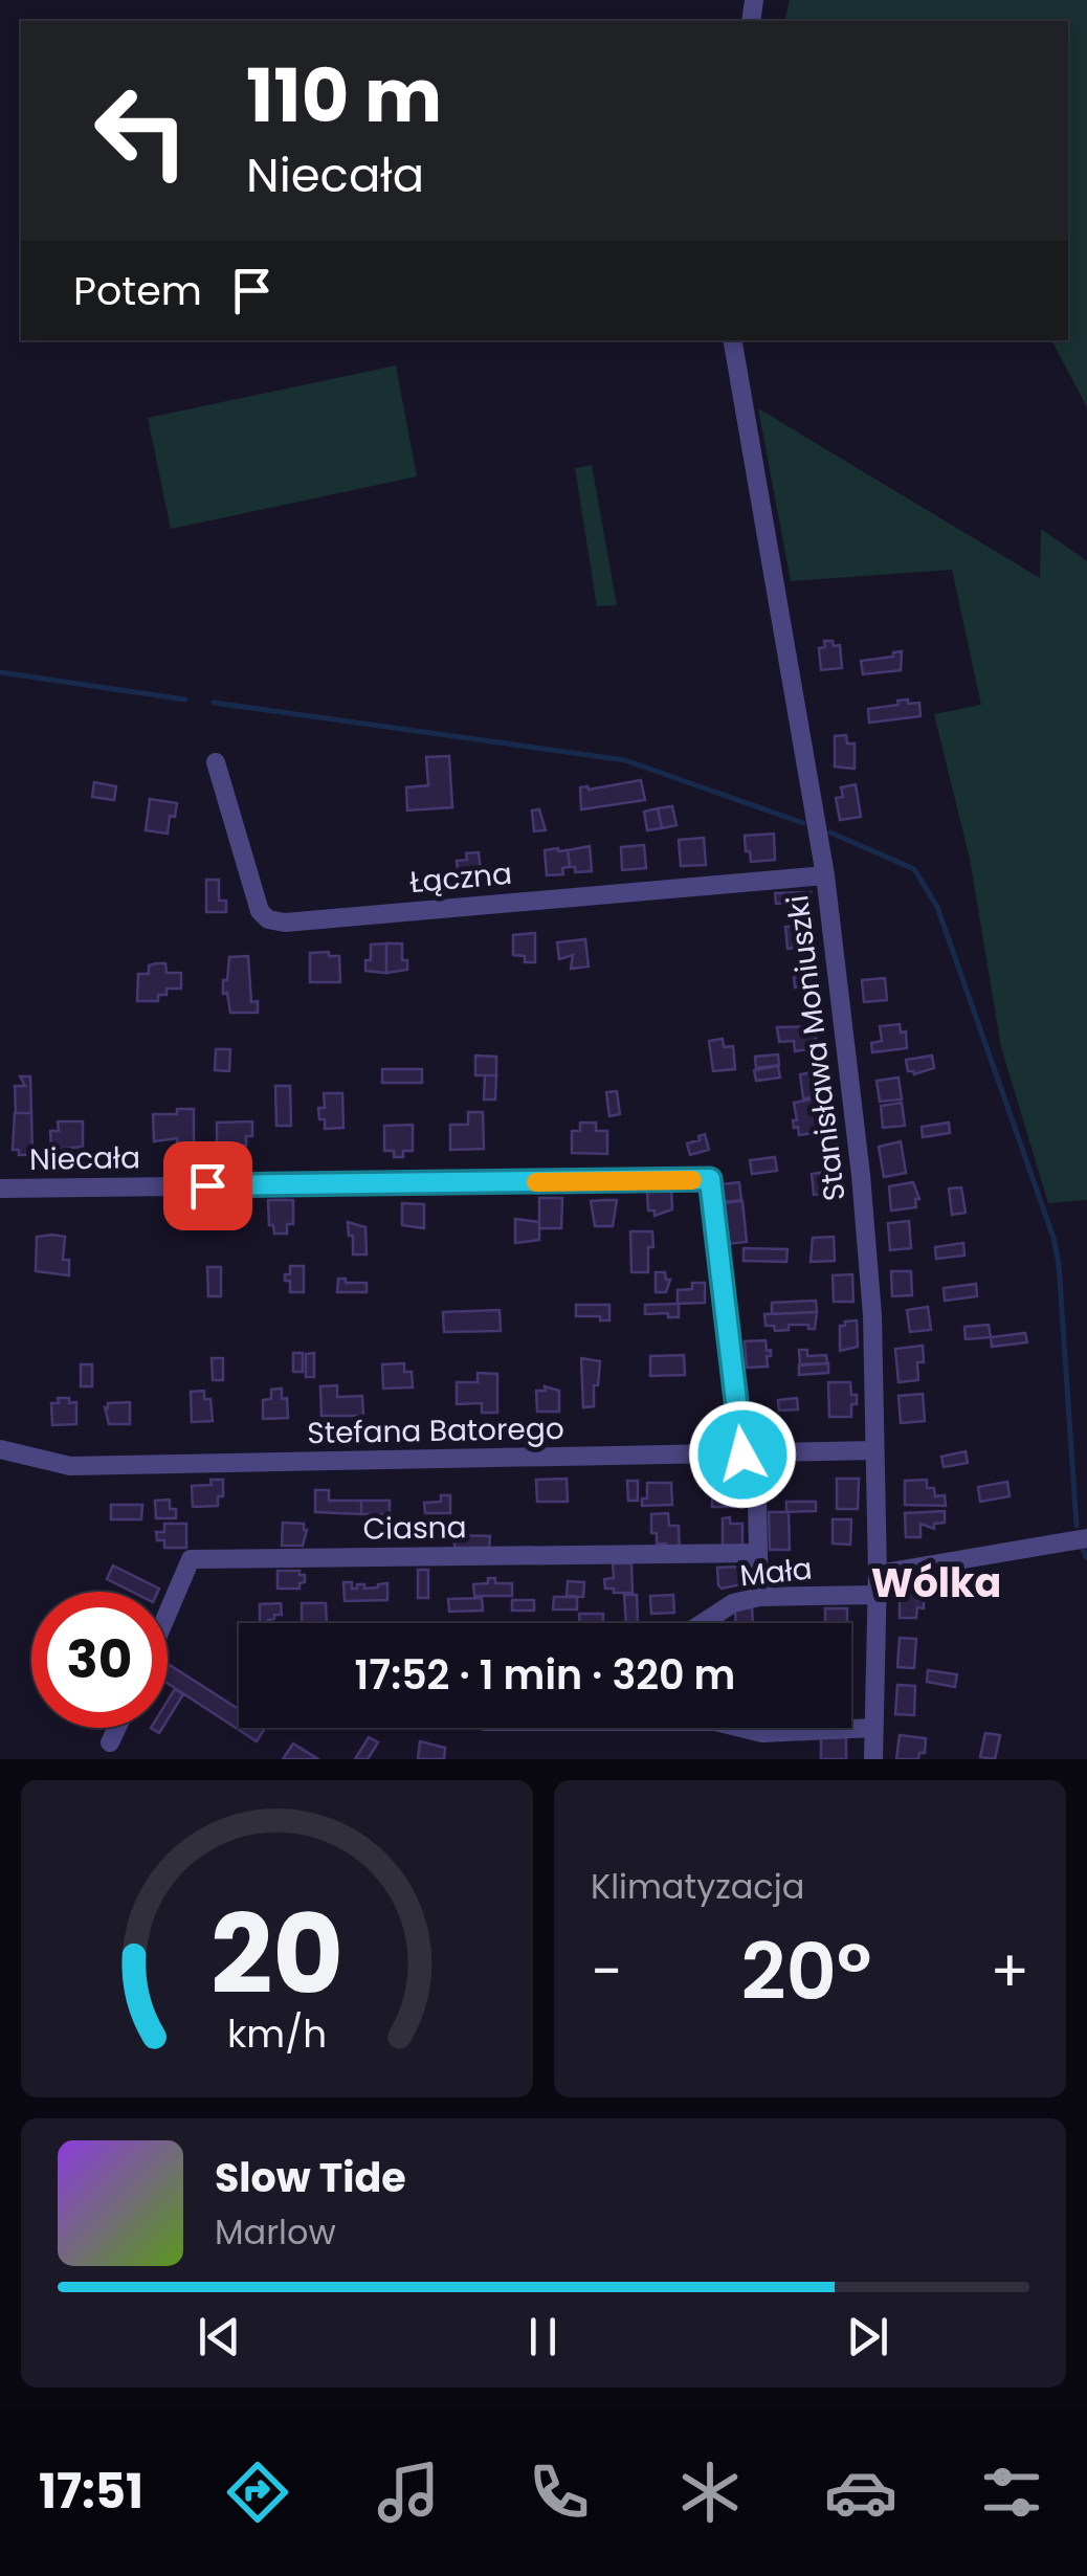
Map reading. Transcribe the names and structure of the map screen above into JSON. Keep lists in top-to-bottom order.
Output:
{
  "streets": {
    "street": [
      "Łączna",
      "Stanisława Moniuszki",
      "Niecała",
      "Stefana Batorego",
      "Ciasna",
      "Mała"
    ]
  },
  "crossings": [
    ["Łączna", "Stanisława Moniuszki"],
    ["Stanisława Moniuszki", "Stefana Batorego"],
    ["Stanisława Moniuszki", "Mała"],
    ["Niecała", "Stefana Batorego"]
  ],
  "districts": ["Wólka"],
  "page": {
    "turn": ["110 m", "Niecała"],
    "then": "Potem",
    "limit": "30",
    "trip": "17:52 · 1 min · 320 m",
    "tile": "Klimatyzacja",
    "heat": ["−", "20°", "+"],
    "song": ["Slow Tide", "Marlow"],
    "tabs": "17:51",
    "gauge": ["20", "km/h"]
  }
}
